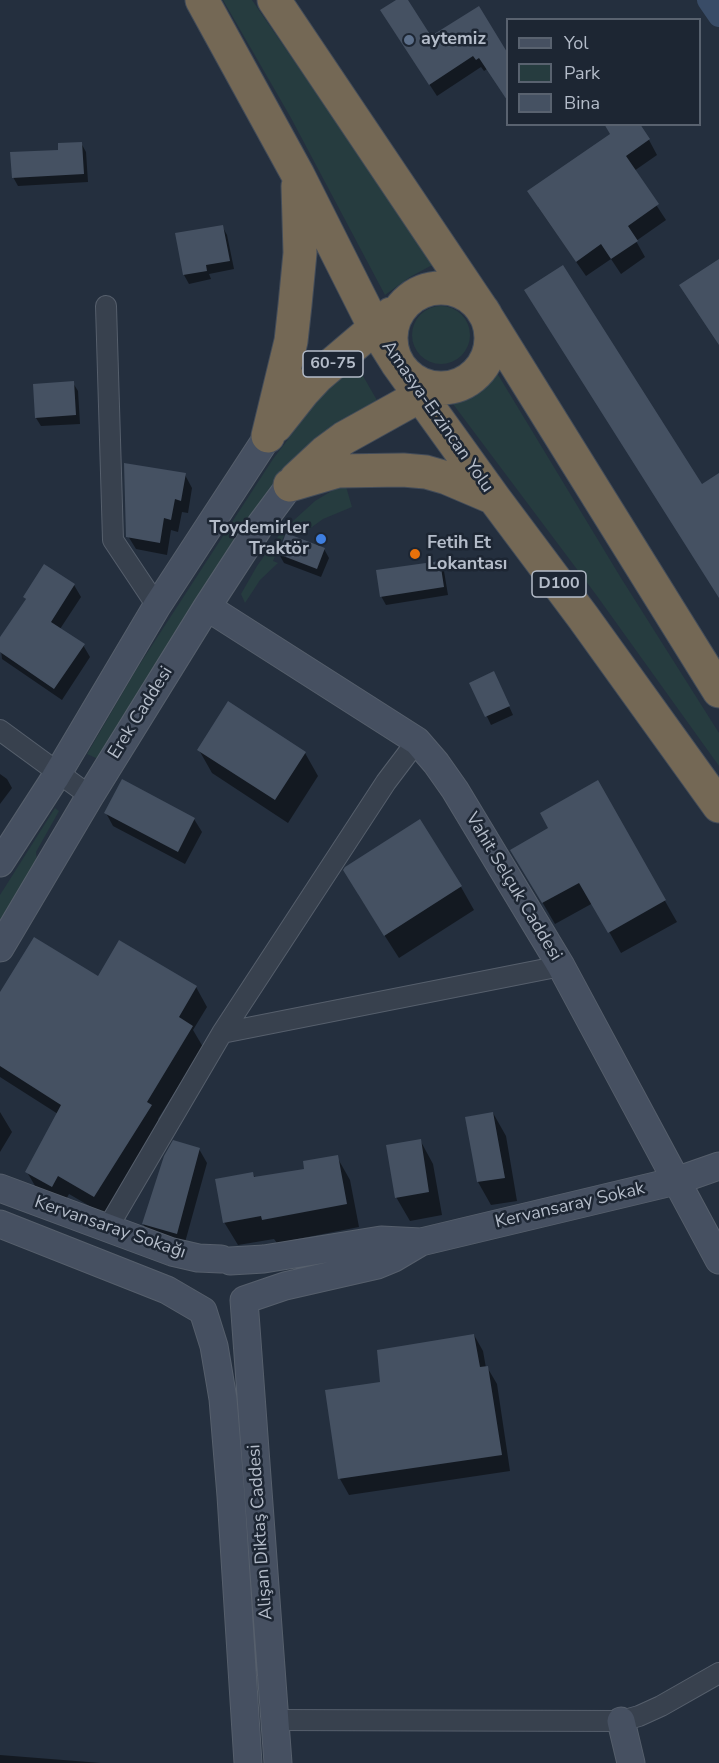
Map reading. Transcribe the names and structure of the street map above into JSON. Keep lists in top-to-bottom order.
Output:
{
  "streets": {
    "highway": ["60-75", "Amasya-Erzincan Yolu", "D100"],
    "street": [
      "Erek Caddesi",
      "Vahit Selçuk Caddesi",
      "Kervansaray Sokak",
      "Kervansaray Sokağı",
      "Alişan Diktaş Caddesi"
    ]
  },
  "crossings": [
    ["60-75", "Amasya-Erzincan Yolu"],
    ["60-75", "D100"],
    ["Amasya-Erzincan Yolu", "D100"],
    ["Erek Caddesi", "Vahit Selçuk Caddesi"],
    ["Vahit Selçuk Caddesi", "Kervansaray Sokak"],
    ["Kervansaray Sokak", "Kervansaray Sokağı"],
    ["Kervansaray Sokak", "Alişan Diktaş Caddesi"],
    ["Kervansaray Sokağı", "Alişan Diktaş Caddesi"]
  ],
  "places": ["aytemiz", "Toydemirler Traktör", "Fetih Et Lokantası"],
  "legend": ["Yol", "Park", "Bina"]
}
